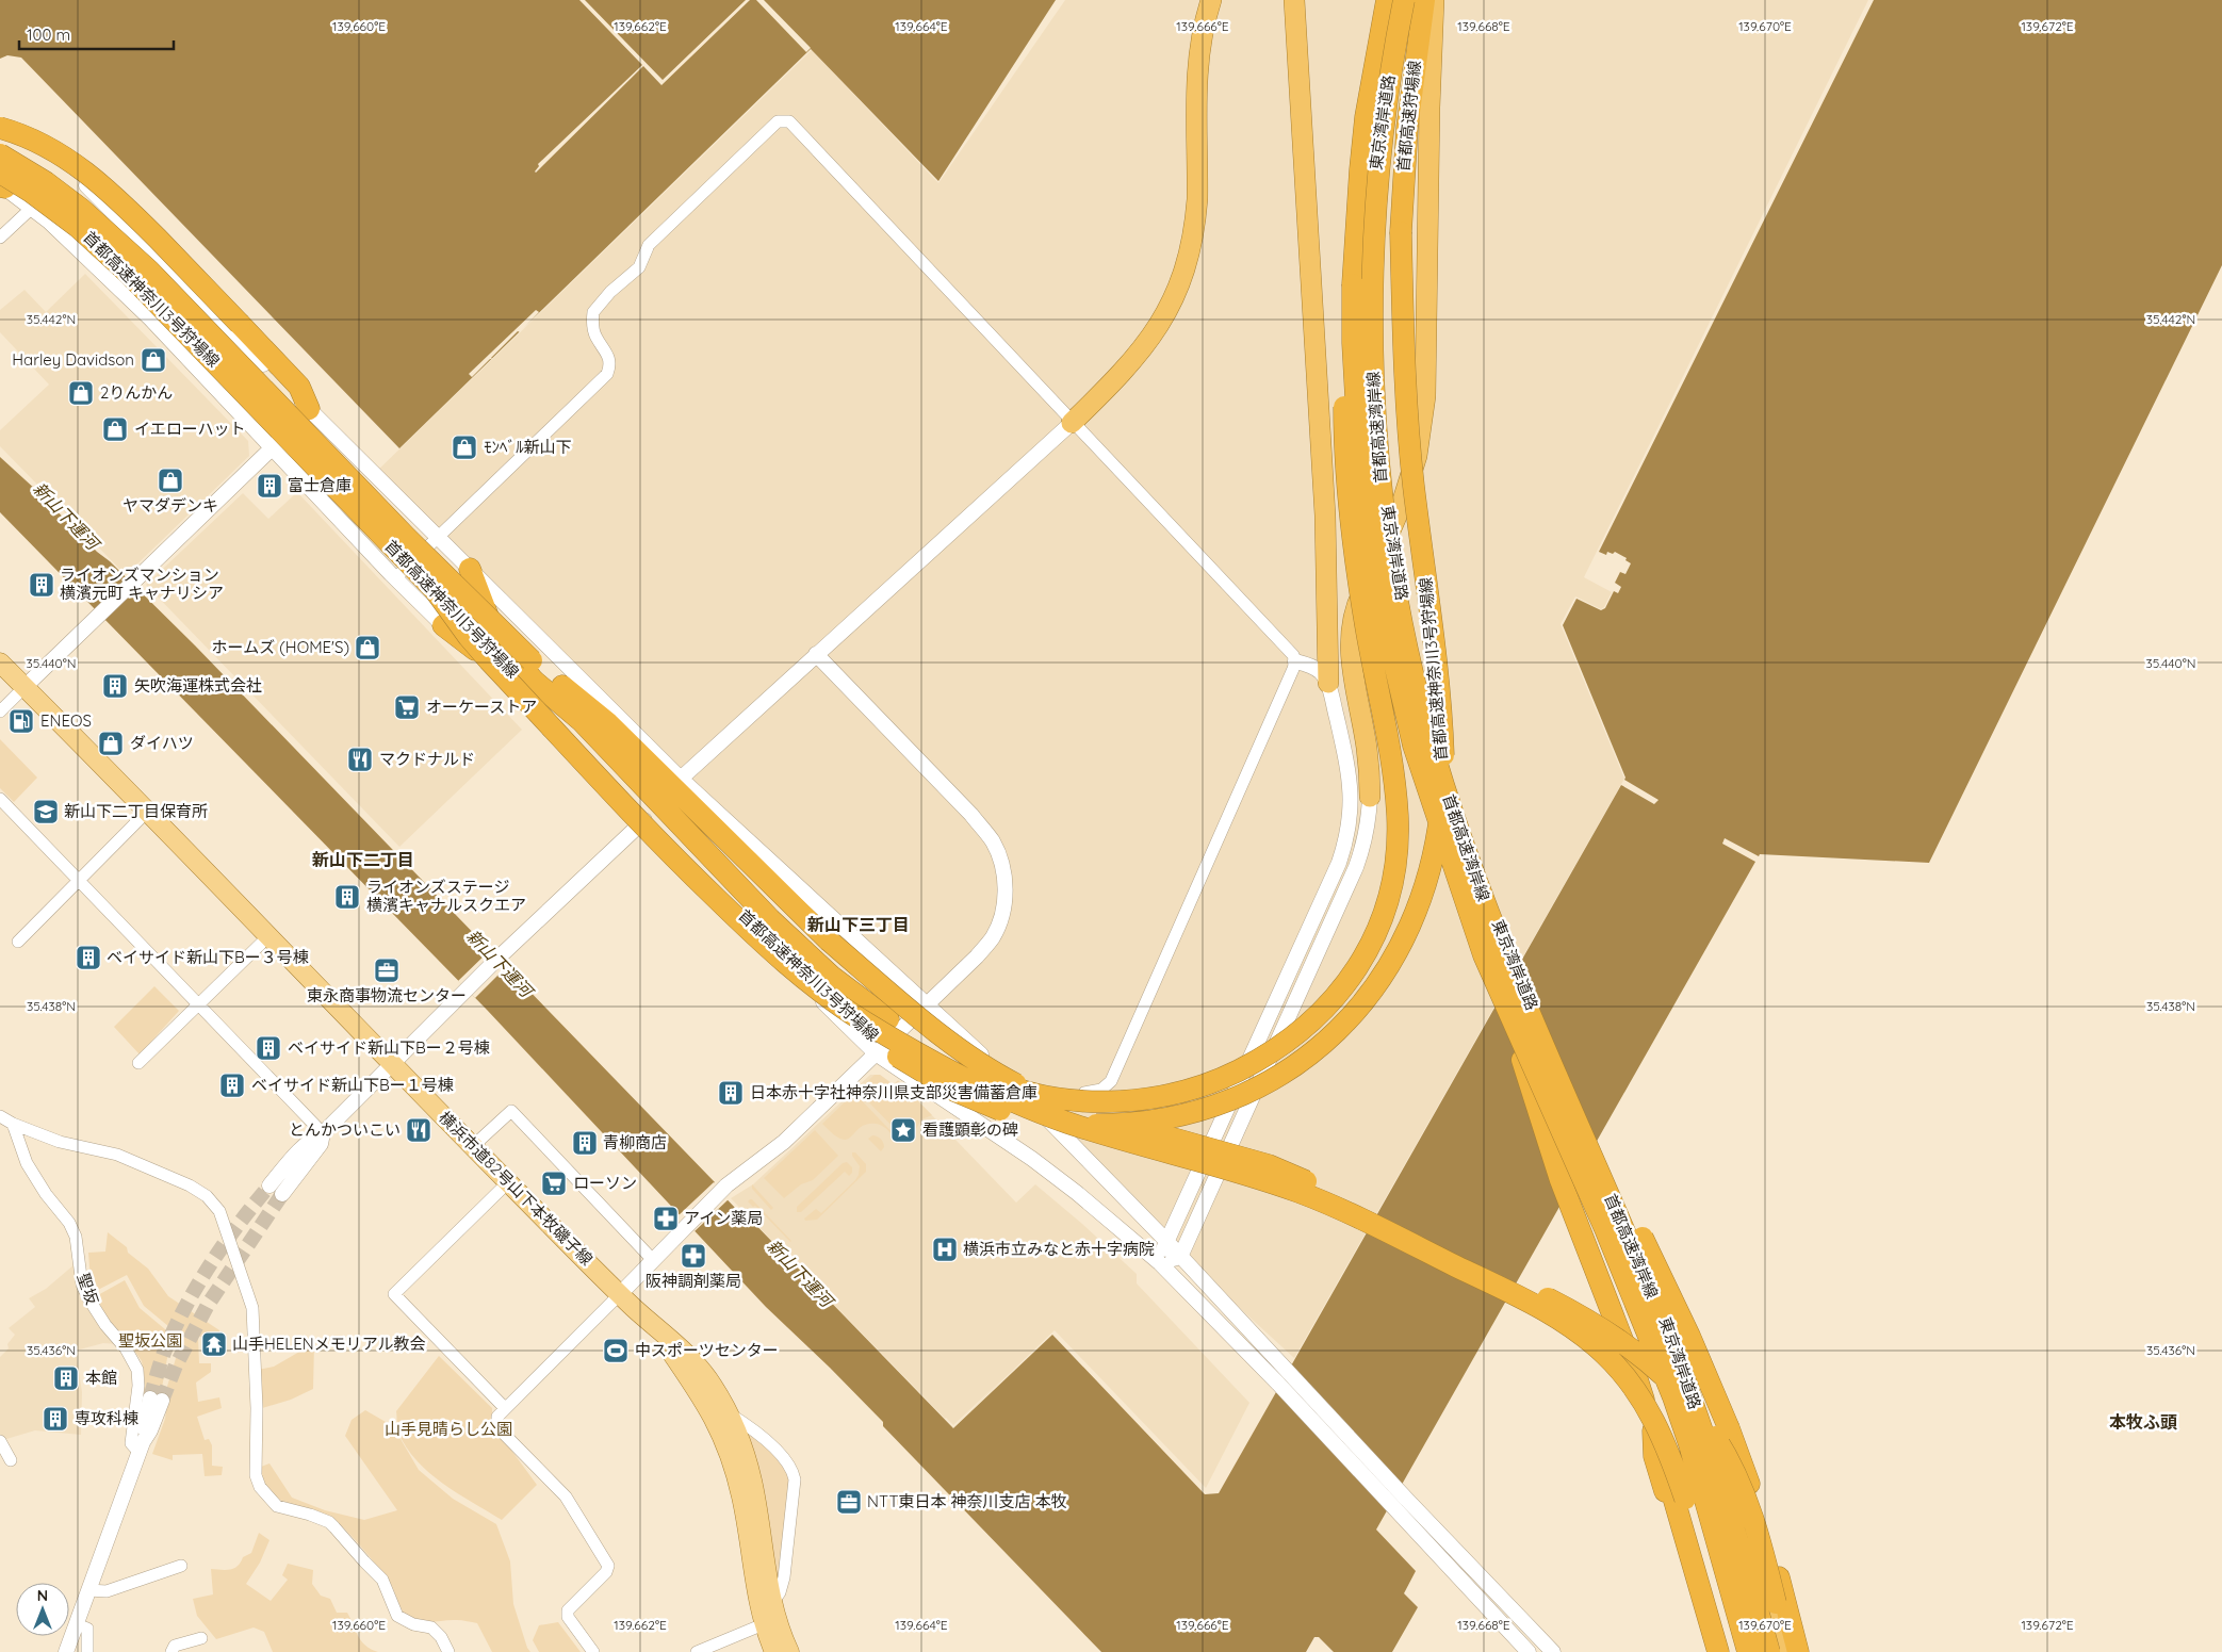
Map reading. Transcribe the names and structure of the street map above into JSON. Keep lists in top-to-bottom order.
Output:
{
  "streets": {
    "highway": [
      "首都高速狩場線",
      "東京湾岸道路",
      "首都高速神奈川3号狩場線",
      "首都高速湾岸線"
    ],
    "main road": ["横浜市道82号山下本牧磯子線"],
    "street": ["聖坂"]
  },
  "crossings": [
    ["首都高速狩場線", "首都高速神奈川3号狩場線"],
    ["東京湾岸道路", "首都高速湾岸線"],
    ["首都高速神奈川3号狩場線", "首都高速湾岸線"]
  ],
  "districts": ["新山下二丁目", "新山下三丁目", "本牧ふ頭"],
  "water": ["新山下運河"],
  "parks": ["聖坂公園", "山手見晴らし公園"],
  "places": {
    "shop": [
      "Harley Davidson",
      "2りんかん",
      "イエローハット",
      "ﾓﾝﾍﾞﾙ新山下",
      "ヤマダデンキ",
      "ホームズ (HOME'S)",
      "ダイハツ"
    ],
    "building": [
      "富士倉庫",
      "ライオンズマンション 横濱元町 キャナリシア",
      "矢吹海運株式会社",
      "ライオンズステージ 横濱キャナルスクエア",
      "ベイサイド新山下Bー３号棟",
      "ベイサイド新山下Bー２号棟",
      "ベイサイド新山下Bー１号棟",
      "日本赤十字社神奈川県支部災害備蓄倉庫",
      "青柳商店",
      "本館",
      "専攻科棟"
    ],
    "supermarket": ["オーケーストア", "ローソン"],
    "fuel station": ["ENEOS"],
    "restaurant": ["マクドナルド", "とんかついこい"],
    "school or university": ["新山下二丁目保育所"],
    "office": ["東永商事物流センター", "NTT東日本 神奈川支店 本牧"],
    "place": ["看護顕彰の碑"],
    "pharmacy": ["アイン薬局", "阪神調剤薬局"],
    "hospital": ["横浜市立みなと赤十字病院"],
    "temple": ["山手HELENメモリアル教会"],
    "sports": ["中スポーツセンター"]
  },
  "scale_bar": "100 m",
  "north": "top",
  "coordinates": [
    "139.660°E",
    "139.662°E",
    "139.664°E",
    "139.666°E",
    "139.668°E",
    "139.670°E",
    "139.672°E",
    "35.442°N",
    "35.440°N",
    "35.438°N",
    "35.436°N"
  ]
}
